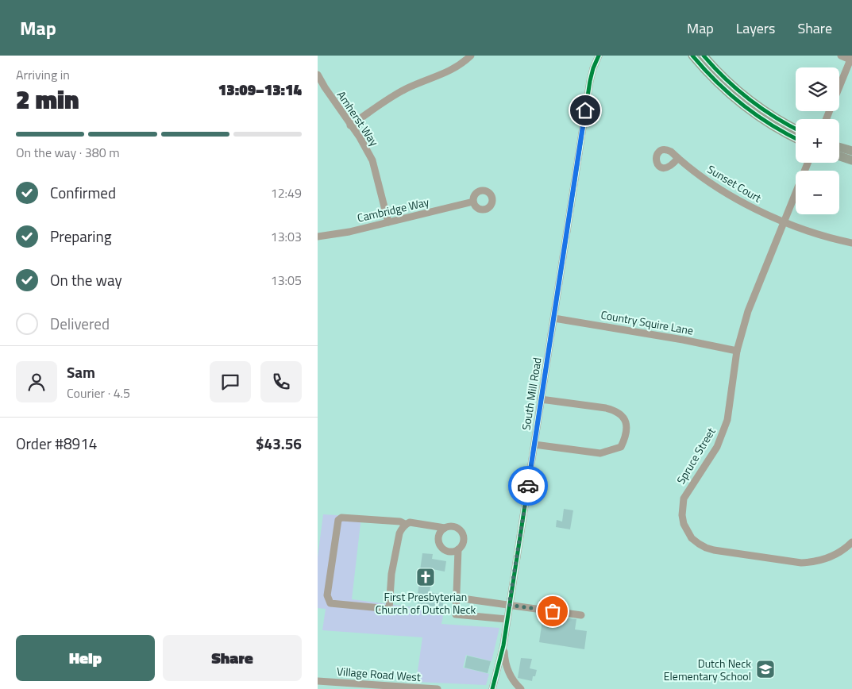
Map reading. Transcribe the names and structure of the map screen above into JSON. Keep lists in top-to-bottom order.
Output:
{
  "streets": {
    "street": [
      "Amherst Way",
      "Sunset Court",
      "Cambridge Way",
      "Country Squire Lane",
      "South Mill Road",
      "Spruce Street",
      "Village Road West"
    ]
  },
  "crossings": [
    ["Amherst Way", "Cambridge Way"],
    ["Sunset Court", "Spruce Street"],
    ["Country Squire Lane", "South Mill Road"],
    ["Country Squire Lane", "Spruce Street"]
  ],
  "places": {
    "church": ["First Presbyterian Church of Dutch Neck"],
    "school or university": ["Dutch Neck Elementary School"]
  },
  "page": {
    "header": "Map",
    "nav": ["Map", "Layers", "Share"],
    "heading": ["2 min", "Arriving in", "13:09–13:14"],
    "panel": [
      "Sam",
      "Courier · 4.5",
      "Order #8914",
      "$43.56"
    ],
    "map_buttons": ["+", "−"],
    "bar": "On the way · 380 m",
    "list": [
      ["Confirmed", "12:49"],
      ["Preparing", "13:03"],
      ["On the way", "13:05"],
      "Delivered"
    ],
    "buttons": ["Help", "Share"]
  }
}
